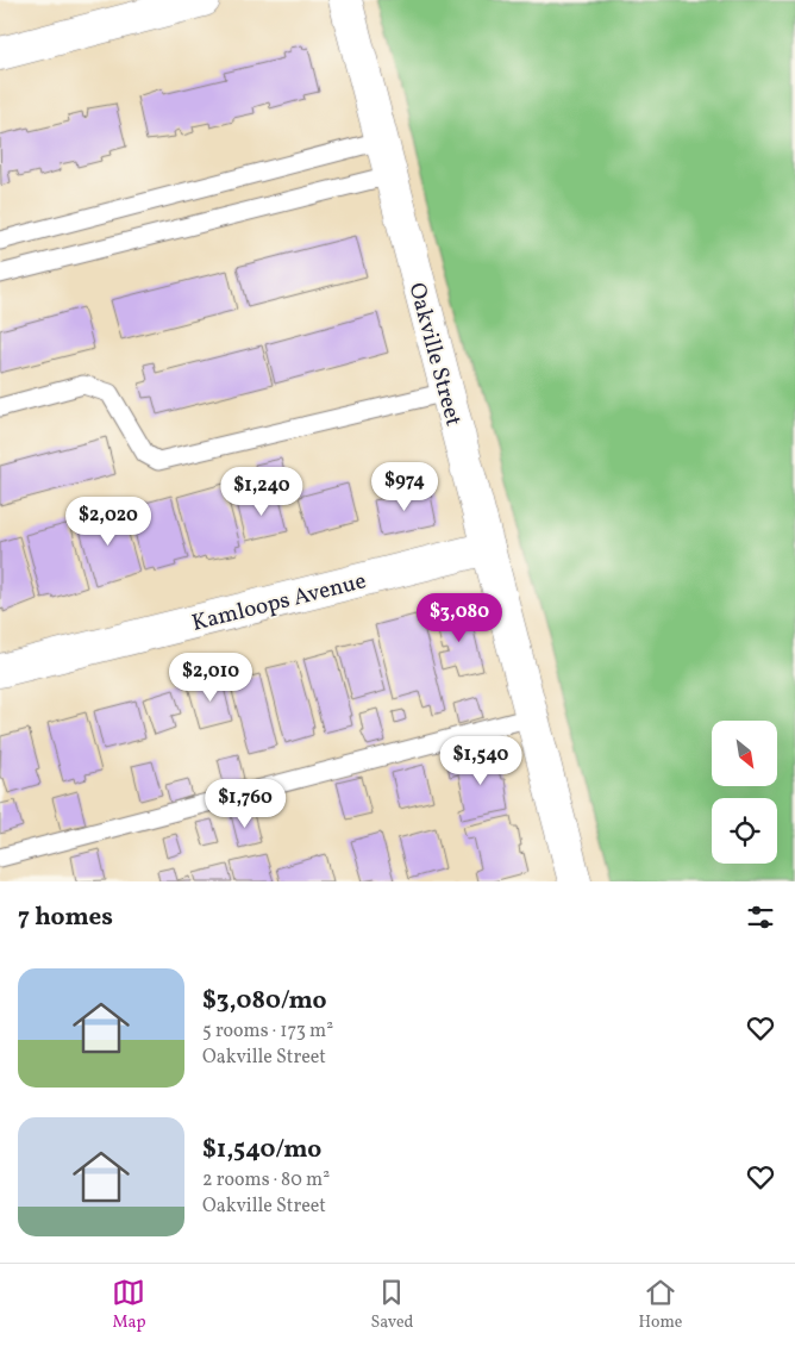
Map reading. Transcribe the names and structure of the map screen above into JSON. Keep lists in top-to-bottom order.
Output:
{
  "streets": {
    "street": ["Oakville Street", "Kamloops Avenue"]
  },
  "crossings": [
    ["Oakville Street", "Kamloops Avenue"]
  ],
  "north": "bottom right",
  "page": {
    "price": [
      "$974",
      "$1,240",
      "$2,020",
      "$3,080",
      "$2,010",
      "$1,540",
      "$1,760"
    ],
    "heading": "7 homes",
    "list": [
      {
        "name": "$3,080/mo",
        "note": "5 rooms · 173 m² · Oakville Street"
      },
      {
        "name": "$1,540/mo",
        "note": "2 rooms · 80 m² · Oakville Street"
      }
    ],
    "tabs": ["Map", "Saved", "Home"]
  }
}
